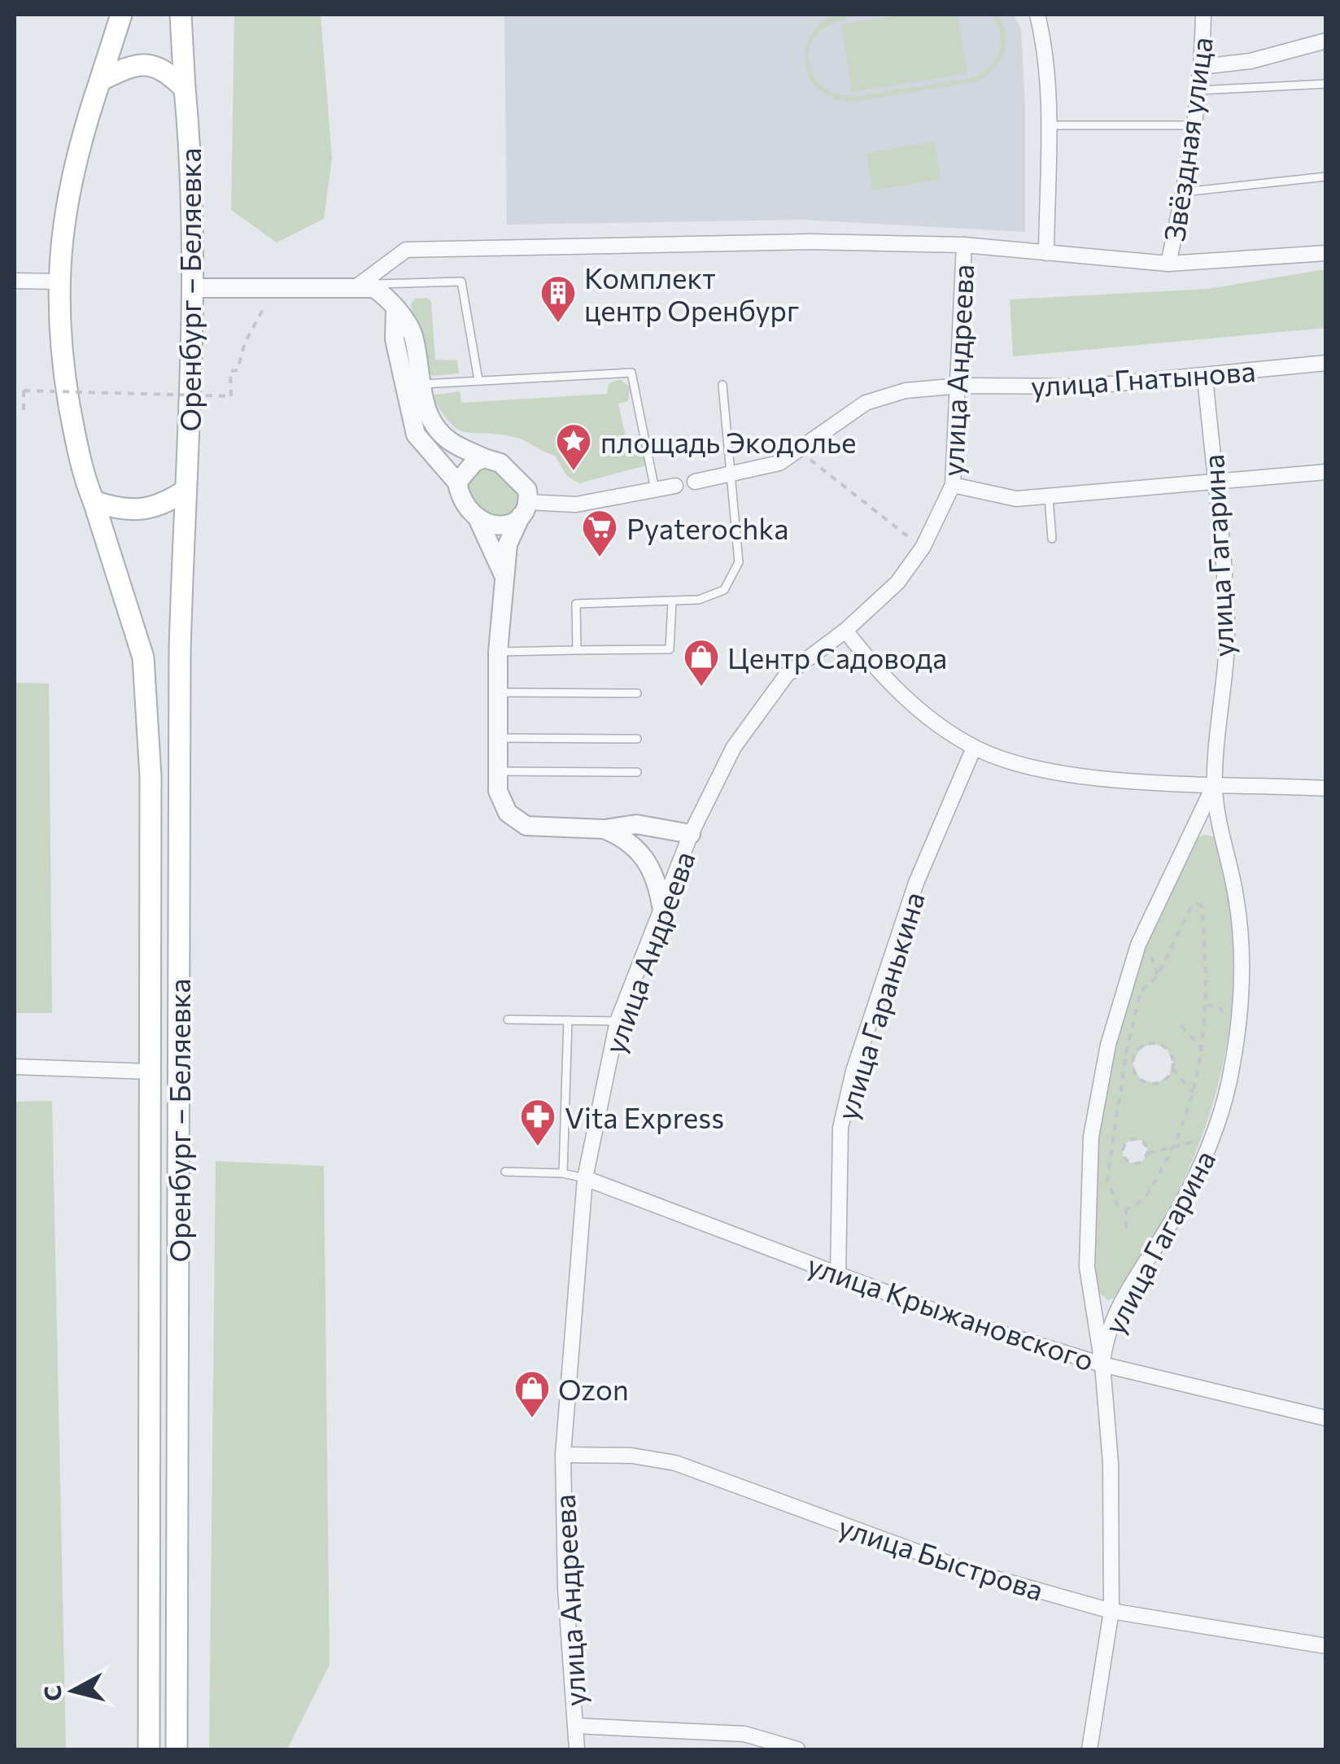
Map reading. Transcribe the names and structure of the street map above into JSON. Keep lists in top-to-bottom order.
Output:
{
  "streets": {
    "main road": ["Оренбург – Беляевка"],
    "street": [
      "Звёздная улица",
      "улица Андреева",
      "улица Гнатынова",
      "улица Гагарина",
      "улица Гаранькина",
      "улица Крыжановского",
      "улица Быстрова"
    ]
  },
  "crossings": [
    ["улица Андреева", "улица Гнатынова"],
    ["улица Андреева", "улица Крыжановского"],
    ["улица Андреева", "улица Быстрова"],
    ["улица Гнатынова", "улица Гагарина"],
    ["улица Гагарина", "улица Крыжановского"],
    ["улица Гагарина", "улица Быстрова"],
    ["улица Гаранькина", "улица Крыжановского"]
  ],
  "places": {
    "building": ["Комплект центр Оренбург"],
    "place": ["площадь Экодолье"],
    "supermarket": ["Pyaterochka"],
    "shop": ["Центр Садовода", "Ozon"],
    "pharmacy": ["Vita Express"]
  },
  "north": "left"
}
